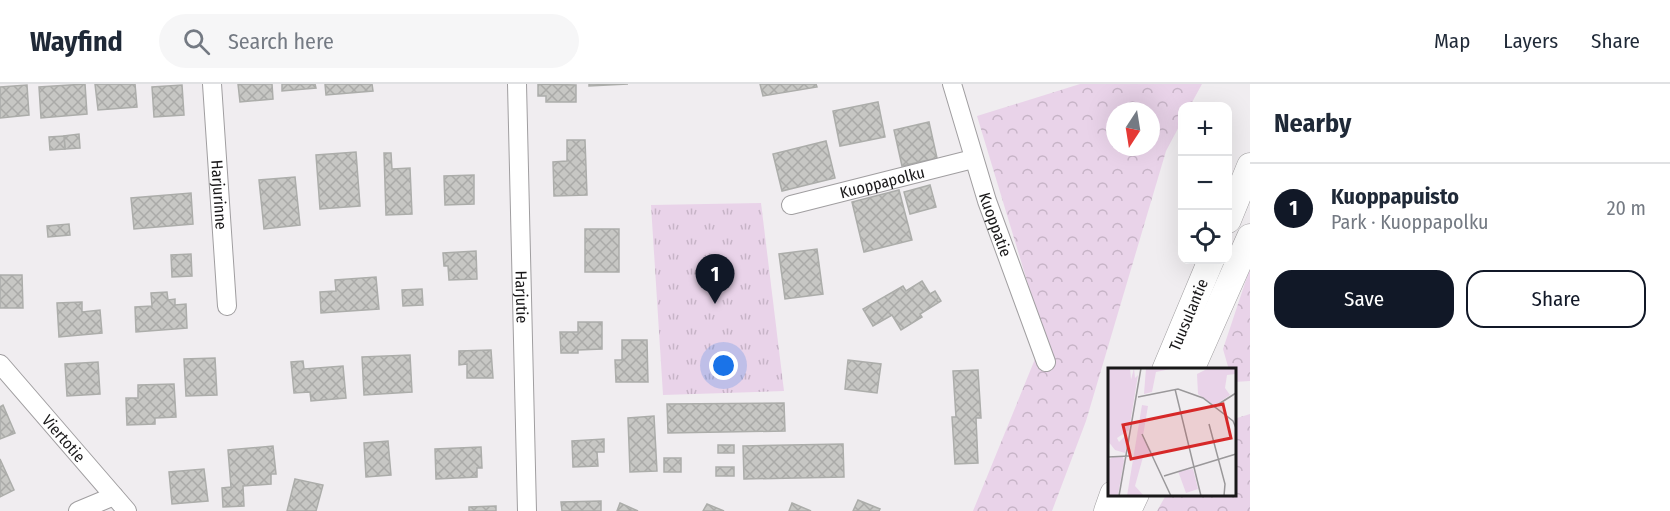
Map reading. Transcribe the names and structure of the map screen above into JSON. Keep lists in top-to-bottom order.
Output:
{
  "streets": {
    "main road": ["Tuusulantie"],
    "street": [
      "Kuoppapolku",
      "Harjurinne",
      "Kuoppatie",
      "Harjutie",
      "Viertotie"
    ]
  },
  "crossings": [
    ["Kuoppapolku", "Kuoppatie"]
  ],
  "north": "bottom",
  "page": {
    "header": "Wayfind",
    "search": "Search here",
    "nav": ["Map", "Layers", "Share"],
    "heading": "Nearby",
    "map_buttons": ["+", "−"],
    "list": [
      {
        "mark": "1",
        "name": "Kuoppapuisto",
        "note": "Park · Kuoppapolku",
        "value": "20 m"
      }
    ],
    "buttons": ["Save", "Share"],
    "pins": "1"
  }
}
